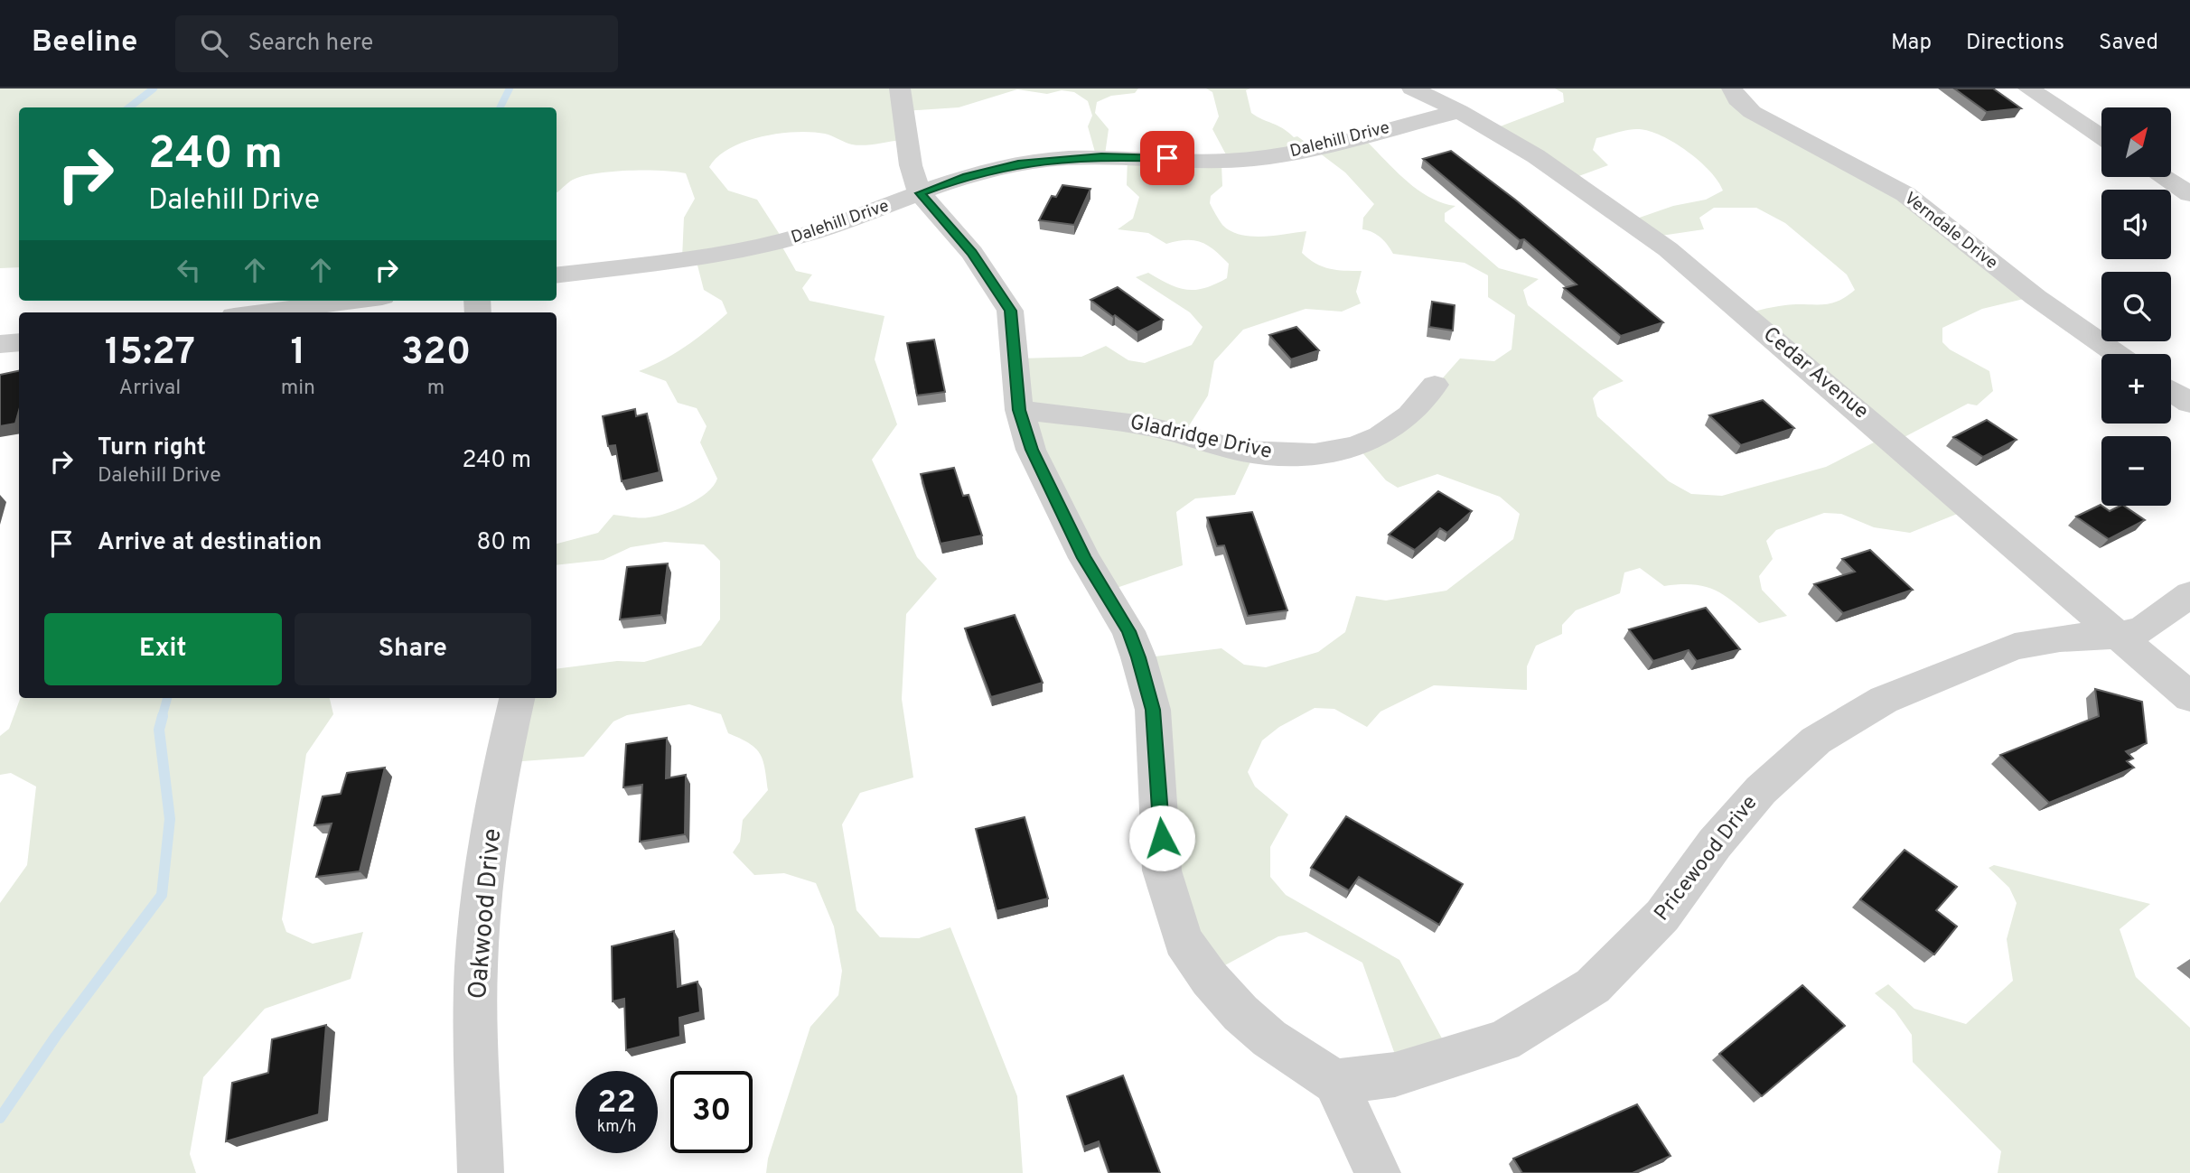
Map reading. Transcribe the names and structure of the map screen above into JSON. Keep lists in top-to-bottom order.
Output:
{
  "streets": {
    "street": [
      "Dalehill Drive",
      "Verndale Drive",
      "Cedar Avenue",
      "Gladridge Drive",
      "Pricewood Drive",
      "Oakwood Drive"
    ]
  },
  "crossings": [
    ["Dalehill Drive", "Cedar Avenue"],
    ["Cedar Avenue", "Pricewood Drive"]
  ],
  "north": "top right",
  "page": {
    "header": "Beeline",
    "search": "Search here",
    "nav": ["Map", "Directions", "Saved"],
    "map_buttons": ["+", "−"],
    "turn": ["240 m", "Dalehill Drive"],
    "eta": [
      "15:27",
      "Arrival",
      "1",
      "min",
      "320",
      "m"
    ],
    "list": [
      {
        "name": "Turn right",
        "note": "Dalehill Drive",
        "value": "240 m"
      },
      {
        "name": "Arrive at destination",
        "value": "80 m"
      }
    ],
    "buttons": ["Exit", "Share"],
    "speed": "22 km/h",
    "limit": "30"
  }
}
